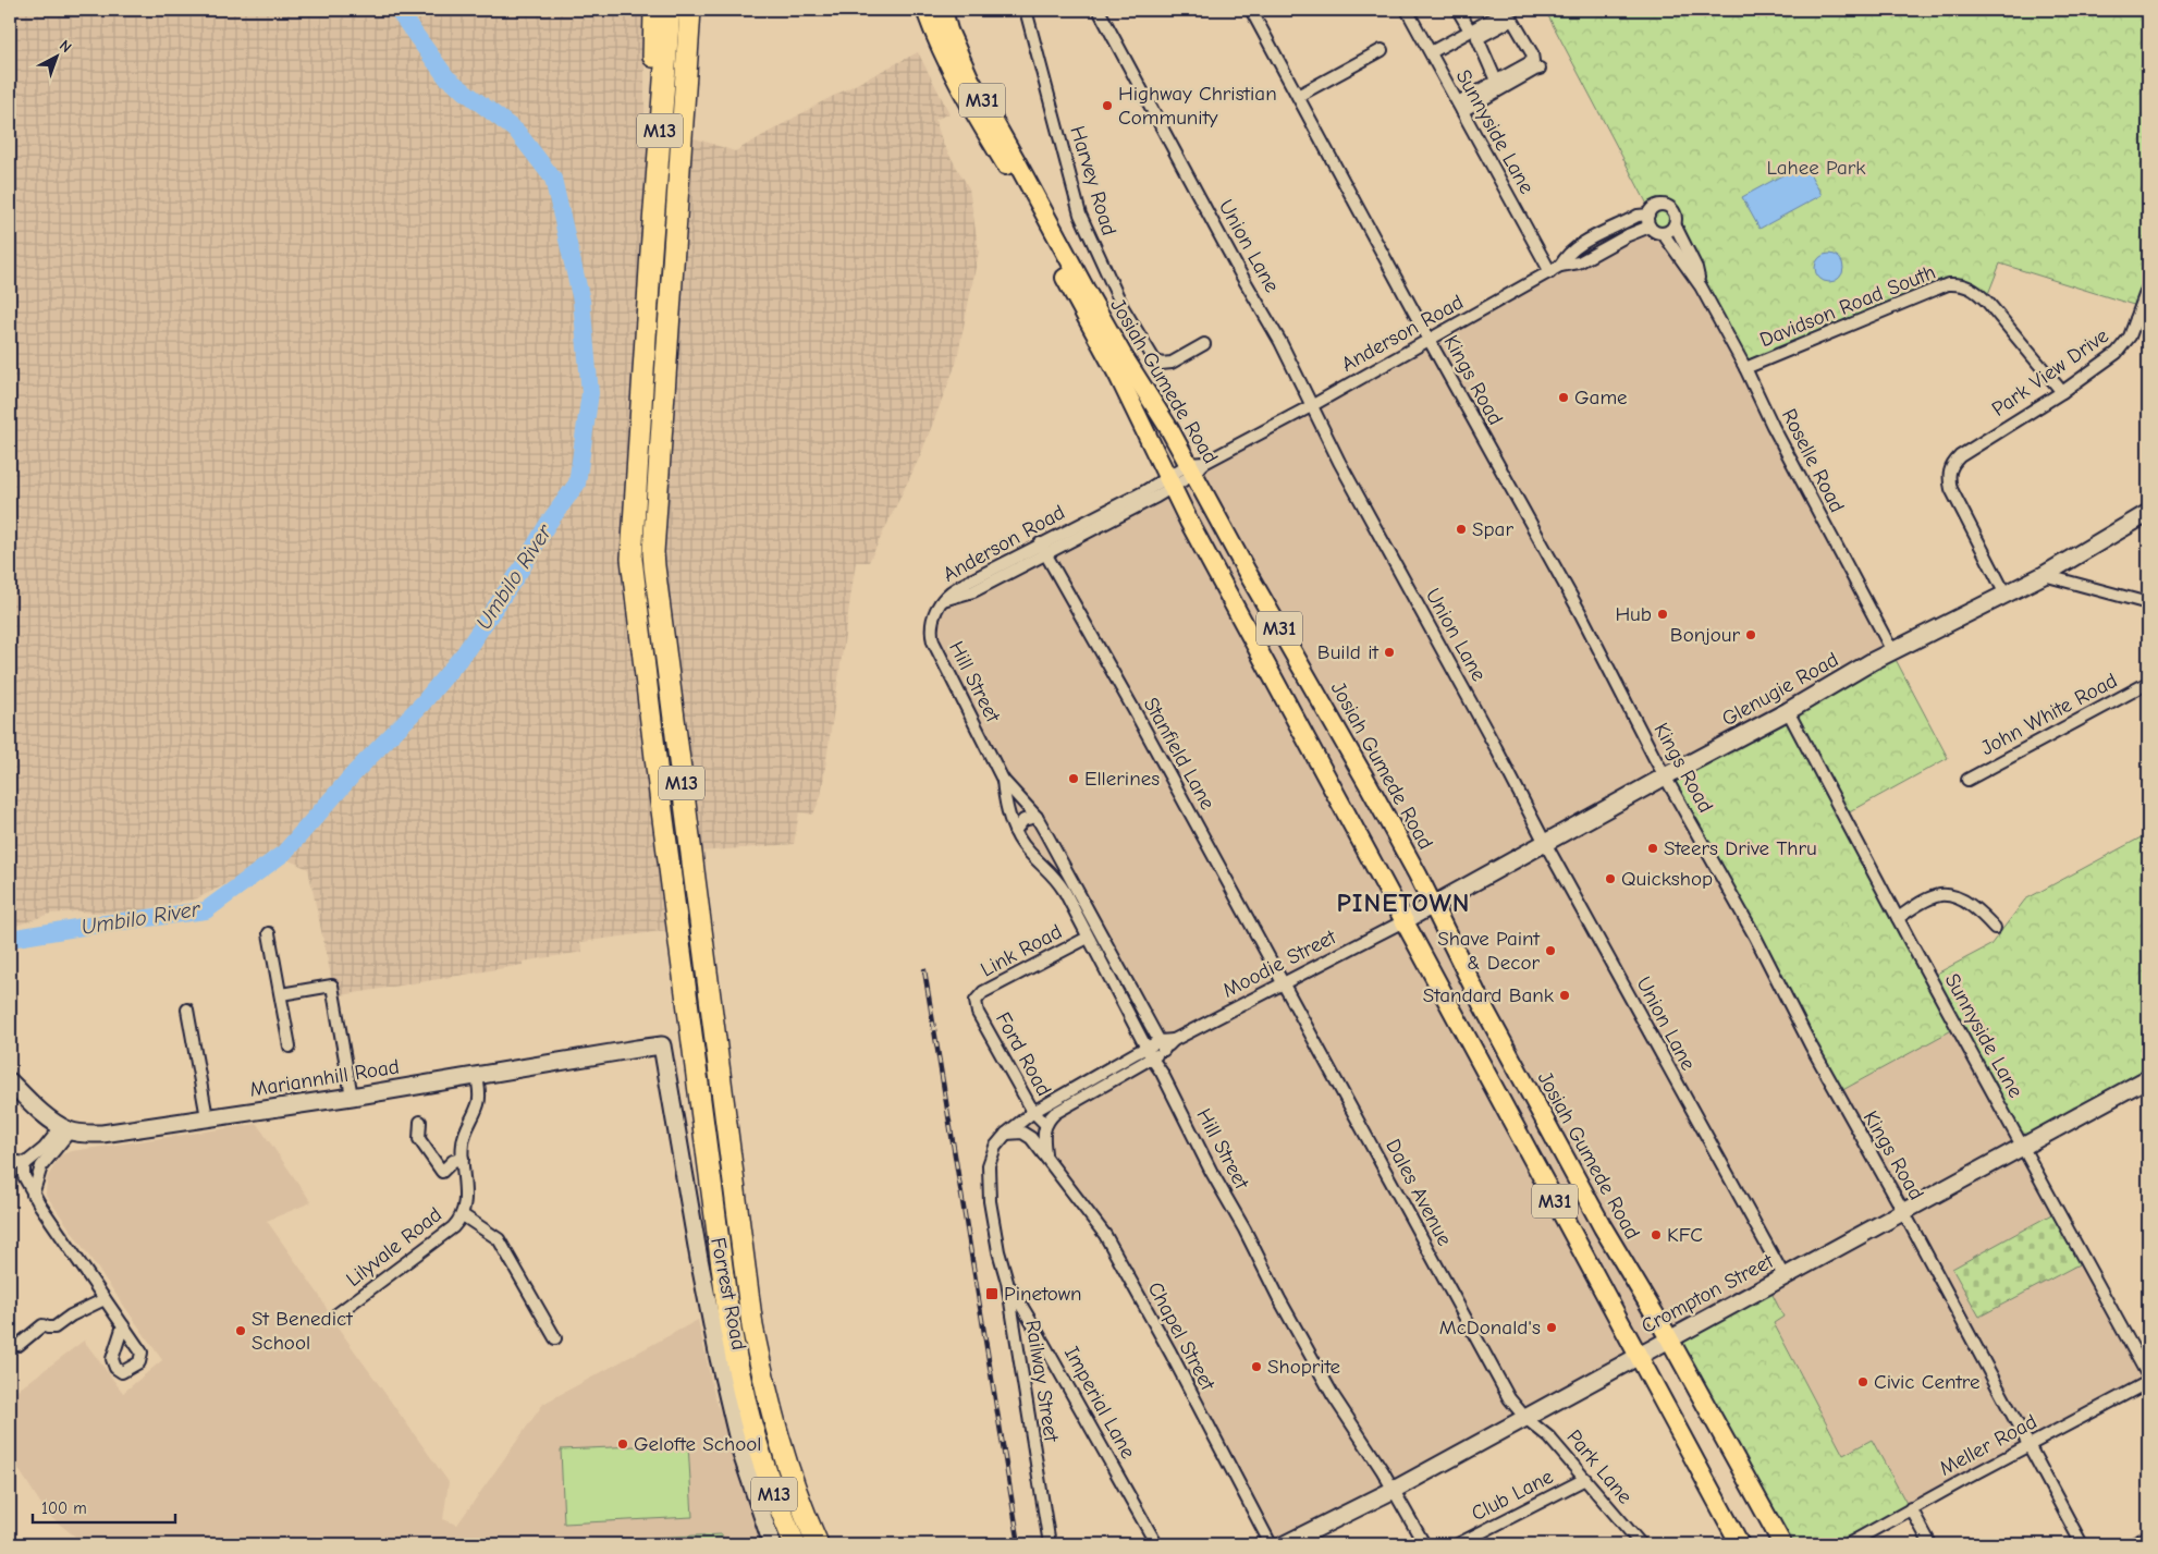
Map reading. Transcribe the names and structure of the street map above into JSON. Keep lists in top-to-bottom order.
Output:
{
  "streets": {
    "highway": ["M13"],
    "main road": ["M31", "Josiah Gumede Road"],
    "street": [
      "Sunnyside Lane",
      "Harvey Road",
      "Union Lane",
      "Davidson Road South",
      "Anderson Road",
      "Park View Drive",
      "Kings Road",
      "Roselle Road",
      "Hill Street",
      "Glenugie Road",
      "John White Road",
      "Stanfield Lane",
      "Link Road",
      "Moodie Street",
      "Ford Road",
      "Mariannhill Road",
      "Dales Avenue",
      "Lilyvale Road",
      "Forrest Road",
      "Crompton Street",
      "Chapel Street",
      "Railway Street",
      "Imperial Lane",
      "Meller Road",
      "Park Lane",
      "Club Lane"
    ]
  },
  "crossings": [
    ["Sunnyside Lane", "Anderson Road"],
    ["Sunnyside Lane", "Glenugie Road"],
    ["Sunnyside Lane", "Crompton Street"],
    ["Union Lane", "Anderson Road"],
    ["Union Lane", "Glenugie Road"],
    ["Union Lane", "Crompton Street"],
    ["Davidson Road South", "Park View Drive"],
    ["Davidson Road South", "Roselle Road"],
    ["Anderson Road", "Kings Road"],
    ["Anderson Road", "Josiah Gumede Road"],
    ["Anderson Road", "Roselle Road"],
    ["Anderson Road", "Hill Street"],
    ["Anderson Road", "Stanfield Lane"],
    ["Park View Drive", "Glenugie Road"],
    ["Kings Road", "Glenugie Road"],
    ["Kings Road", "Crompton Street"],
    ["Kings Road", "Meller Road"],
    ["Josiah Gumede Road", "Glenugie Road"],
    ["Josiah Gumede Road", "Moodie Street"],
    ["Josiah Gumede Road", "Crompton Street"],
    ["Roselle Road", "Glenugie Road"],
    ["Hill Street", "Link Road"],
    ["Hill Street", "Moodie Street"],
    ["Hill Street", "Crompton Street"],
    ["Glenugie Road", "Moodie Street"],
    ["Stanfield Lane", "Moodie Street"],
    ["Stanfield Lane", "Dales Avenue"],
    ["Link Road", "Ford Road"],
    ["Moodie Street", "Ford Road"],
    ["Moodie Street", "Dales Avenue"],
    ["Moodie Street", "Railway Street"],
    ["Ford Road", "Railway Street"],
    ["Mariannhill Road", "Lilyvale Road"],
    ["Mariannhill Road", "Forrest Road"],
    ["Dales Avenue", "Crompton Street"],
    ["Dales Avenue", "Park Lane"],
    ["Crompton Street", "Park Lane"],
    ["Chapel Street", "Railway Street"],
    ["Railway Street", "Imperial Lane"],
    ["Park Lane", "Club Lane"]
  ],
  "districts": ["PINETOWN"],
  "water": ["Umbilo River"],
  "parks": ["Lahee Park"],
  "places": {
    "other": [
      "Highway Christian Community",
      "Game",
      "Spar",
      "Hub",
      "Bonjour",
      "Build it",
      "Ellerines",
      "Steers Drive Thru",
      "Quickshop",
      "Shave Paint & Decor",
      "Standard Bank",
      "KFC",
      "McDonald's",
      "St Benedict School",
      "Shoprite",
      "Civic Centre",
      "Gelofte School"
    ],
    "transit": ["Pinetown"]
  },
  "scale_bar": "100 m",
  "north": "top right"
}
